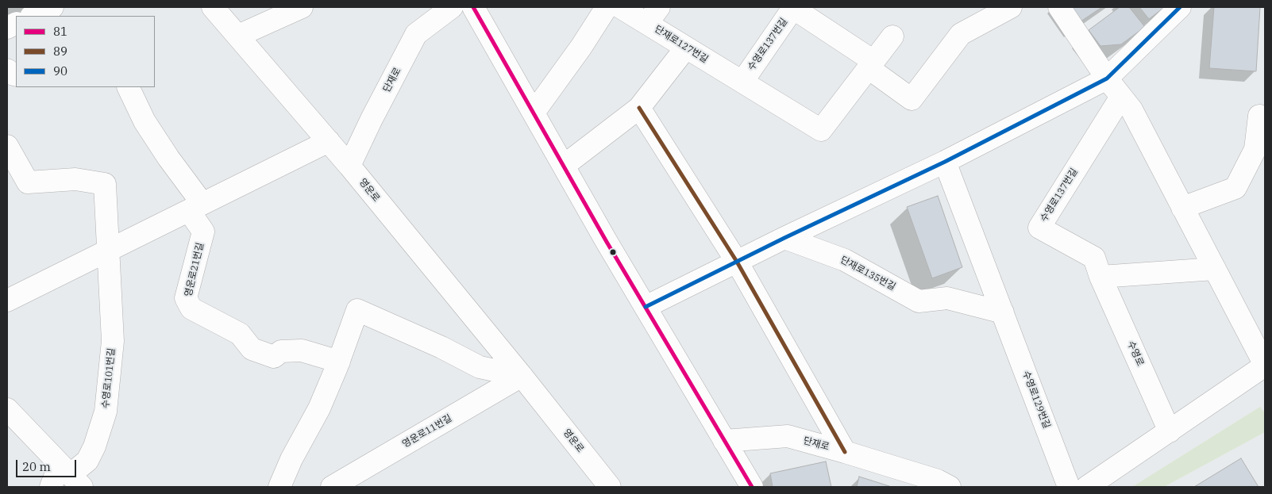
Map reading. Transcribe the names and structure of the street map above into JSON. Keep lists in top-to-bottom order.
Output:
{
  "streets": {
    "street": [
      "단재로127번길",
      "수영로137번길",
      "단재로",
      "영운로",
      "영운로21번길",
      "단재로135번길",
      "수영로",
      "수영로101번길",
      "수영로129번길",
      "영운로11번길"
    ]
  },
  "crossings": [
    ["단재로127번길", "수영로137번길"],
    ["수영로137번길", "수영로"],
    ["단재로", "영운로"],
    ["영운로", "영운로11번길"],
    ["단재로135번길", "수영로129번길"]
  ],
  "lines": ["transit line 81", "transit line 90", "transit line 89"],
  "legend": ["81", "89", "90"],
  "scale_bar": "20 m"
}
